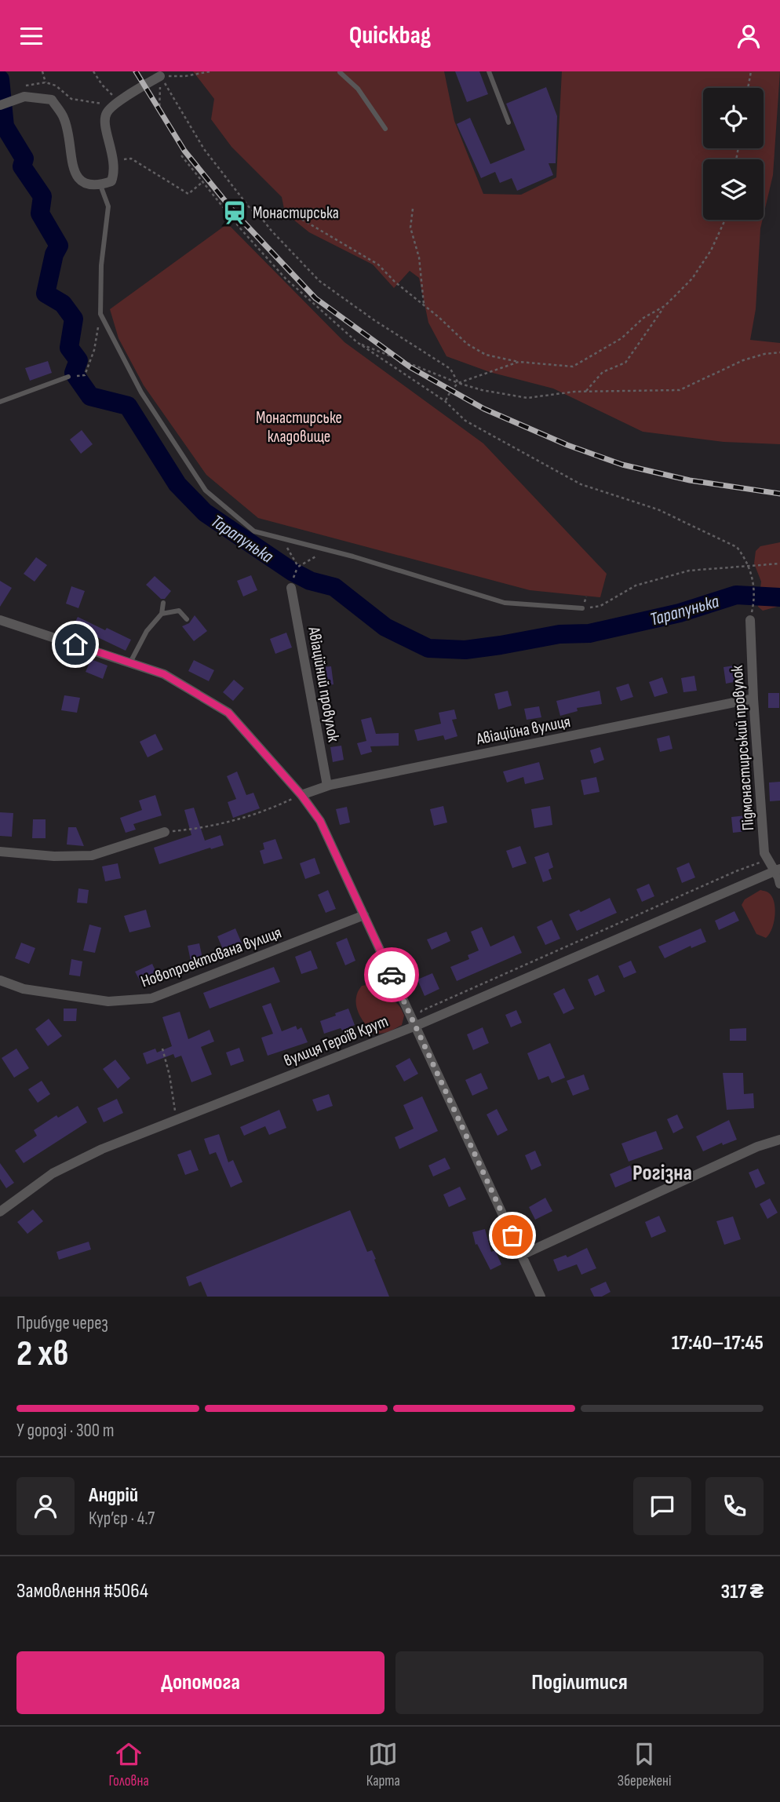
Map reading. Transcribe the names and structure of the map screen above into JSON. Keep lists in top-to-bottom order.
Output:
{
  "streets": {
    "street": [
      "Авіаційний провулок",
      "Авіаційна вулиця",
      "Підмонастирський провулок",
      "Новопроектована вулиця",
      "вулиця Героїв Крут"
    ]
  },
  "crossings": [
    ["Авіаційний провулок", "Авіаційна вулиця"],
    ["Авіаційна вулиця", "Підмонастирський провулок"],
    ["Підмонастирський провулок", "вулиця Героїв Крут"]
  ],
  "districts": ["Рогізна"],
  "water": ["Тарапунька"],
  "parks": ["Монастирське кладовище"],
  "places": {
    "station": ["Монастирська"]
  },
  "page": {
    "header": "Quickbag",
    "heading": ["2 хв", "Прибуде через", "17:40–17:45"],
    "panel": [
      "Андрій",
      "Кур’єр · 4.7",
      "Замовлення #5064",
      "317 ₴"
    ],
    "bar": "У дорозі · 300 m",
    "buttons": ["Допомога", "Поділитися"],
    "tabs": ["Головна", "Карта", "Збережені"]
  }
}
